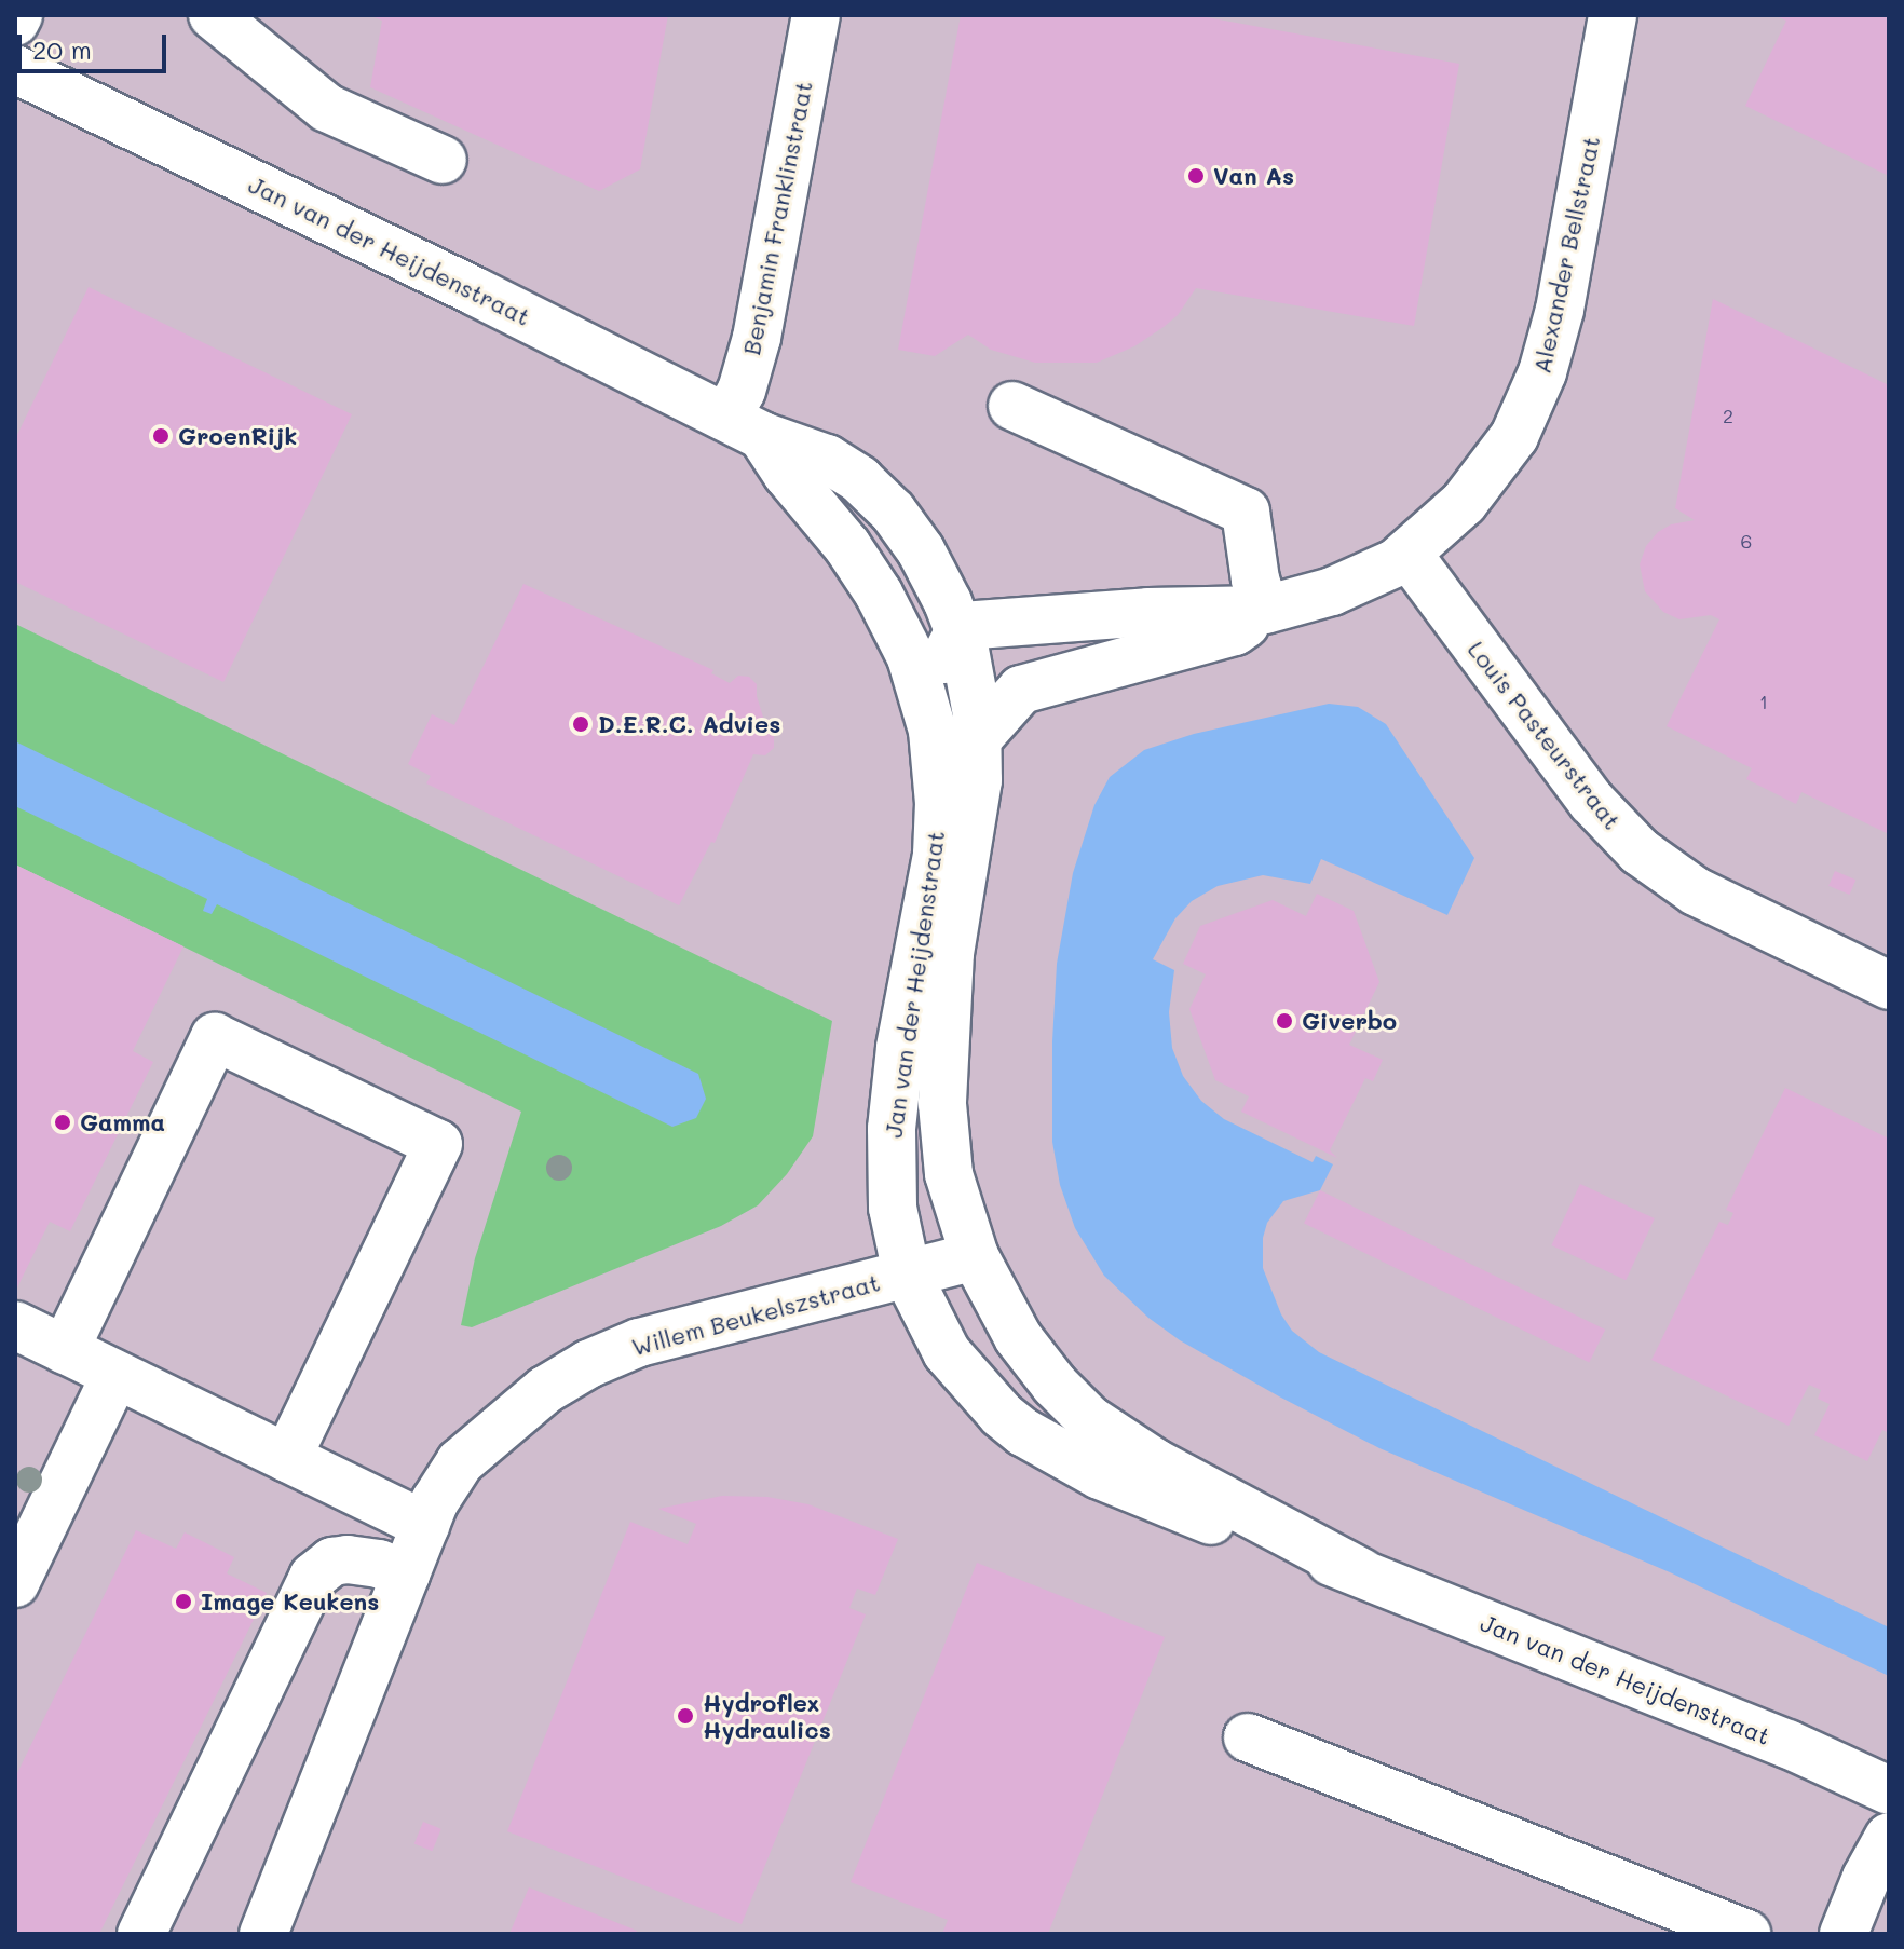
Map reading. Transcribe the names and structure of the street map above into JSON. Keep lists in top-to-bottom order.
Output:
{
  "streets": {
    "street": [
      "Benjamin Franklinstraat",
      "Jan van der Heijdenstraat",
      "Alexander Bellstraat",
      "Louis Pasteurstraat",
      "Willem Beukelszstraat"
    ]
  },
  "crossings": [
    ["Benjamin Franklinstraat", "Jan van der Heijdenstraat"],
    ["Jan van der Heijdenstraat", "Alexander Bellstraat"],
    ["Jan van der Heijdenstraat", "Willem Beukelszstraat"],
    ["Alexander Bellstraat", "Louis Pasteurstraat"]
  ],
  "places": [
    "Van As",
    "GroenRijk",
    "D.E.R.C. Advies",
    "Giverbo",
    "Gamma",
    "Image Keukens",
    "Hydroflex Hydraulics"
  ],
  "house_numbers": ["2", "6", "1"],
  "scale_bar": "20 m"
}
